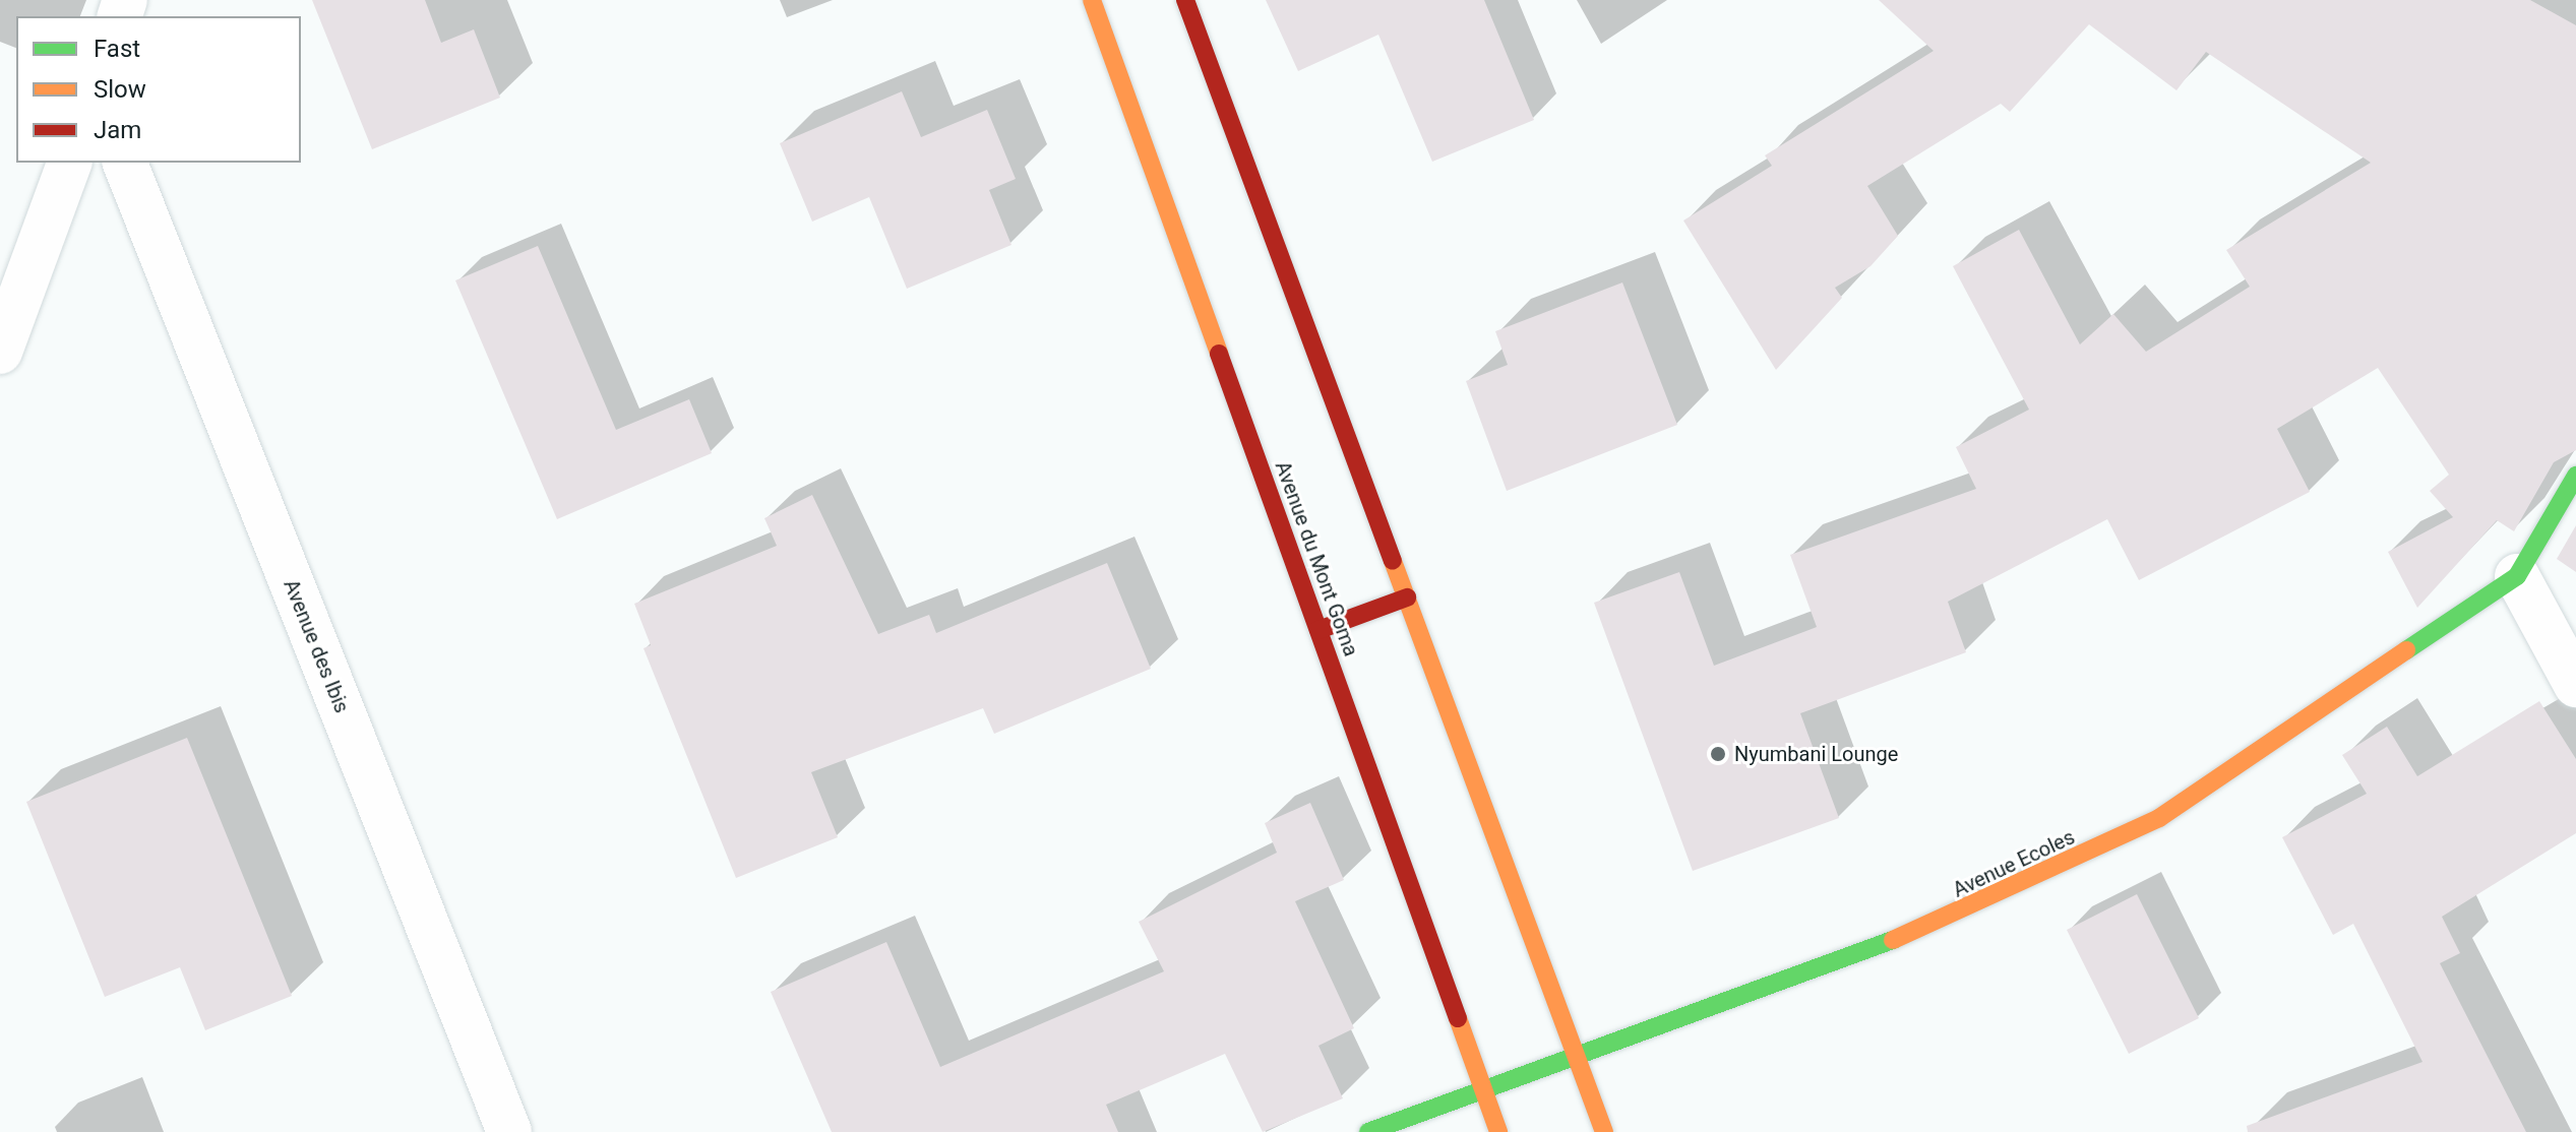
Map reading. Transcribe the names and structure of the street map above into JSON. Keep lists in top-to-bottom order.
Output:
{
  "streets": {
    "street": ["Avenue du Mont Goma", "Avenue des Ibis", "Avenue Ecoles"]
  },
  "crossings": [
    ["Avenue du Mont Goma", "Avenue Ecoles"]
  ],
  "places": ["Nyumbani Lounge"],
  "legend": ["Fast", "Slow", "Jam"]
}
